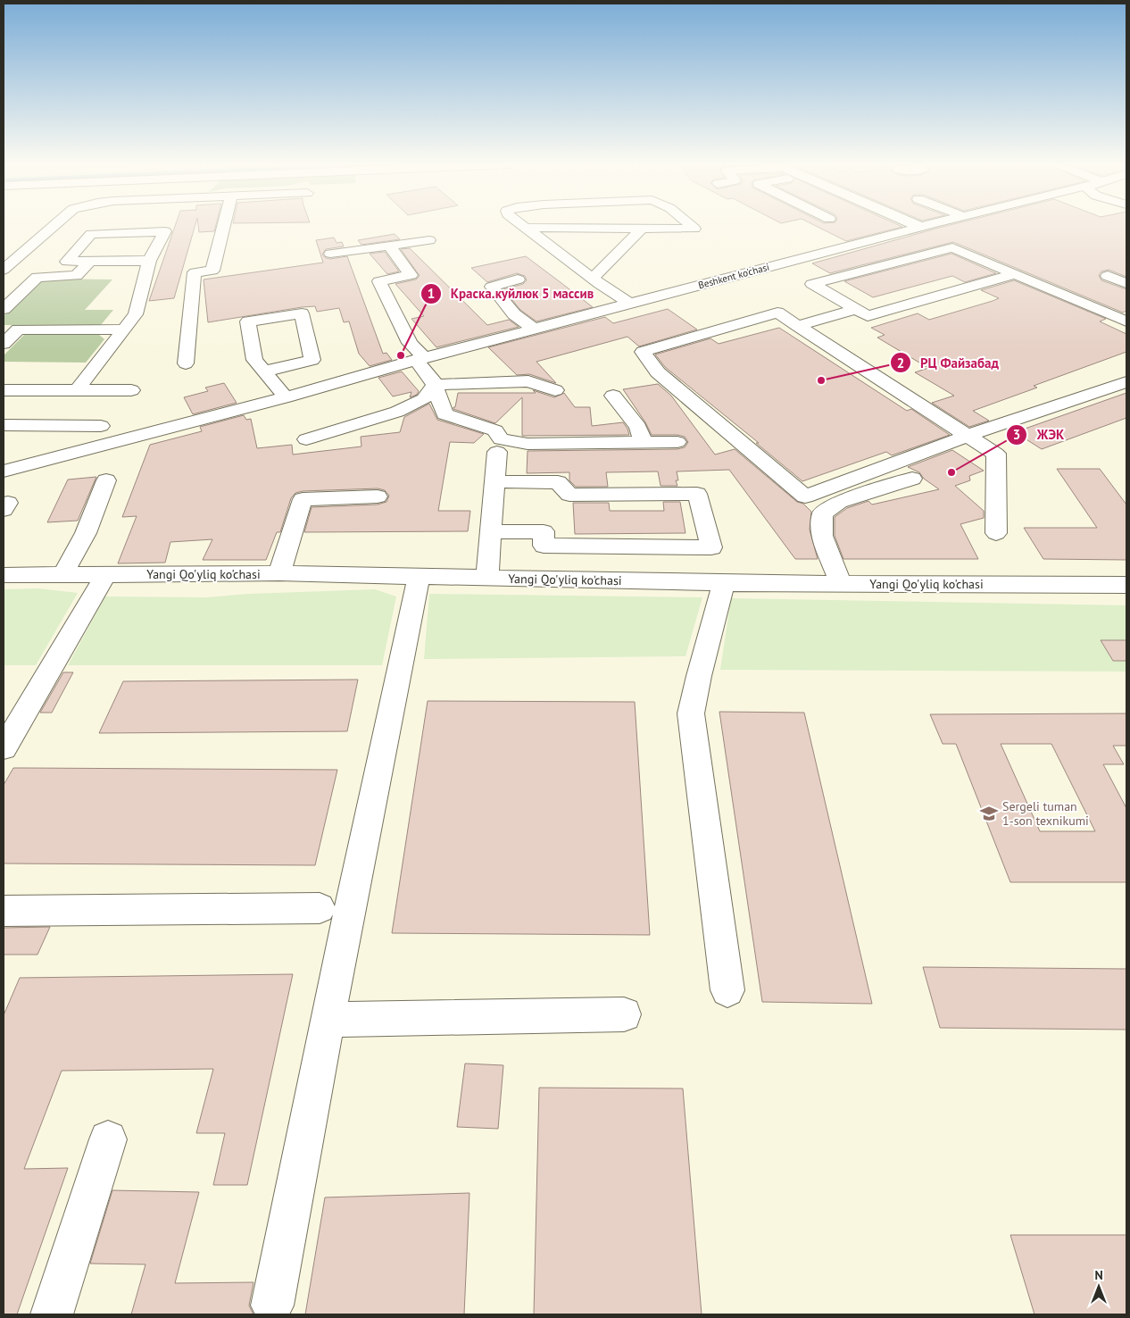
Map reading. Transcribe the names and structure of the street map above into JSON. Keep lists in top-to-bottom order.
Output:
{
  "streets": {
    "street": ["Beshkent ko'chasi", "Yangi Qo'yliq ko'chasi"]
  },
  "places": {
    "other": ["Краска.куйлюк 5 массив", "РЦ Файзабад", "ЖЭК"],
    "school or university": ["Sergeli tuman 1-son texnikumi"]
  },
  "north": "top"
}
